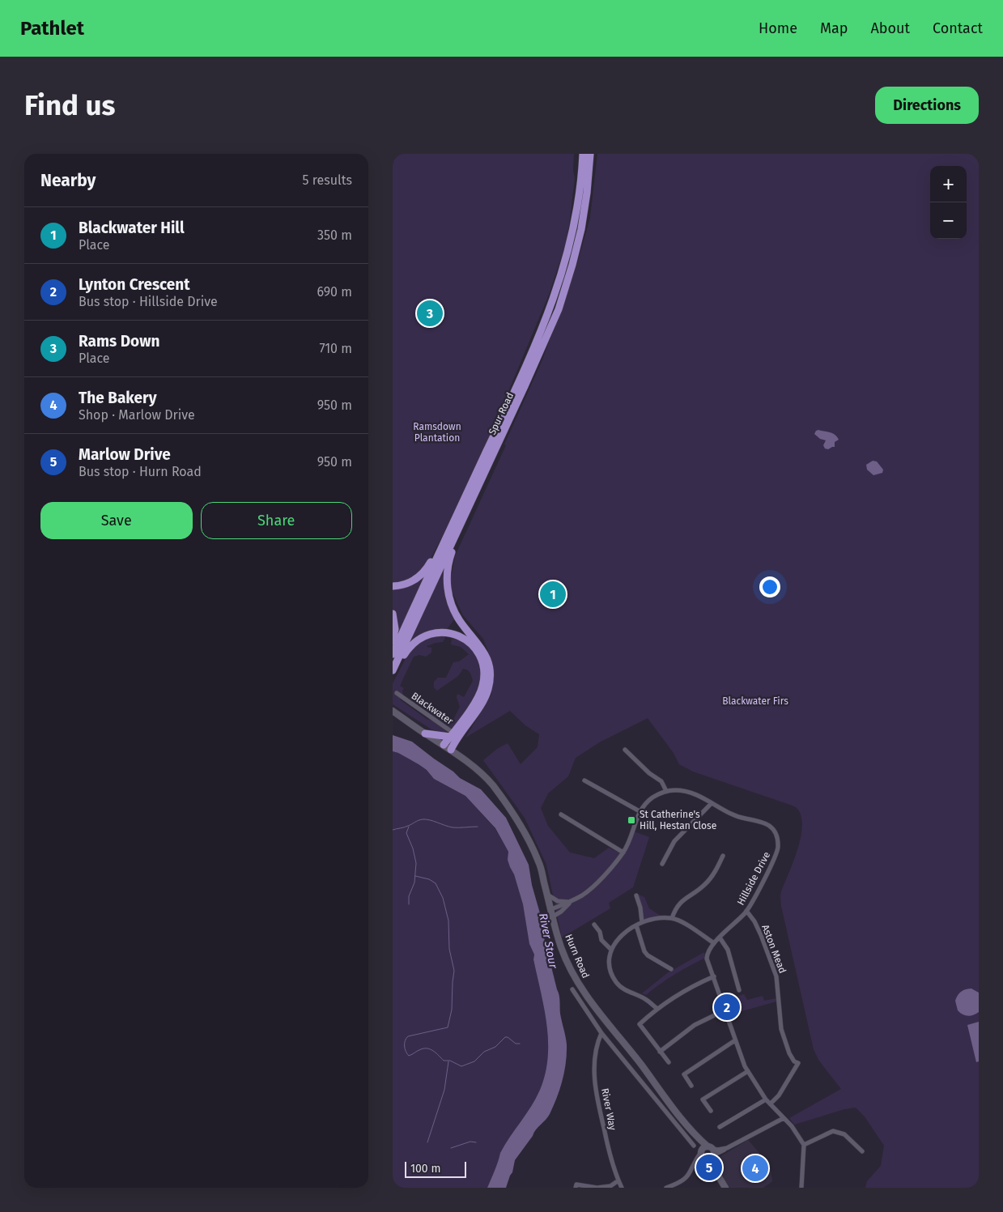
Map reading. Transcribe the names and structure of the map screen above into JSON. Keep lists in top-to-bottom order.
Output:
{
  "streets": {
    "highway": ["Spur Road"],
    "main road": ["Hurn Road"],
    "street": [
      "Blackwater",
      "Hillside Drive",
      "Aston Mead",
      "River Way"
    ]
  },
  "crossings": [
    ["Hillside Drive", "Aston Mead"]
  ],
  "water": ["River Stour"],
  "parks": ["Ramsdown Plantation", "Blackwater Firs"],
  "places": {
    "transit": ["St Catherine's Hill, Hestan Close"]
  },
  "scale_bar": "100 m",
  "page": {
    "header": "Pathlet",
    "nav": [
      "Home",
      "Map",
      "About",
      "Contact"
    ],
    "buttons": [
      "Directions",
      ["Save", "Share"]
    ],
    "title": "Find us",
    "heading": ["Nearby", "5 results"],
    "map_buttons": ["+", "−"],
    "list": [
      {
        "mark": "1",
        "name": "Blackwater Hill",
        "note": "Place",
        "value": "350 m"
      },
      {
        "mark": "2",
        "name": "Lynton Crescent",
        "note": "Bus stop · Hillside Drive",
        "value": "690 m"
      },
      {
        "mark": "3",
        "name": "Rams Down",
        "note": "Place",
        "value": "710 m"
      },
      {
        "mark": "4",
        "name": "The Bakery",
        "note": "Shop · Marlow Drive",
        "value": "950 m"
      },
      {
        "mark": "5",
        "name": "Marlow Drive",
        "note": "Bus stop · Hurn Road",
        "value": "950 m"
      }
    ],
    "pins": [
      "3",
      "1",
      "2",
      "5",
      "4"
    ],
    "scale": "100 m"
  }
}
